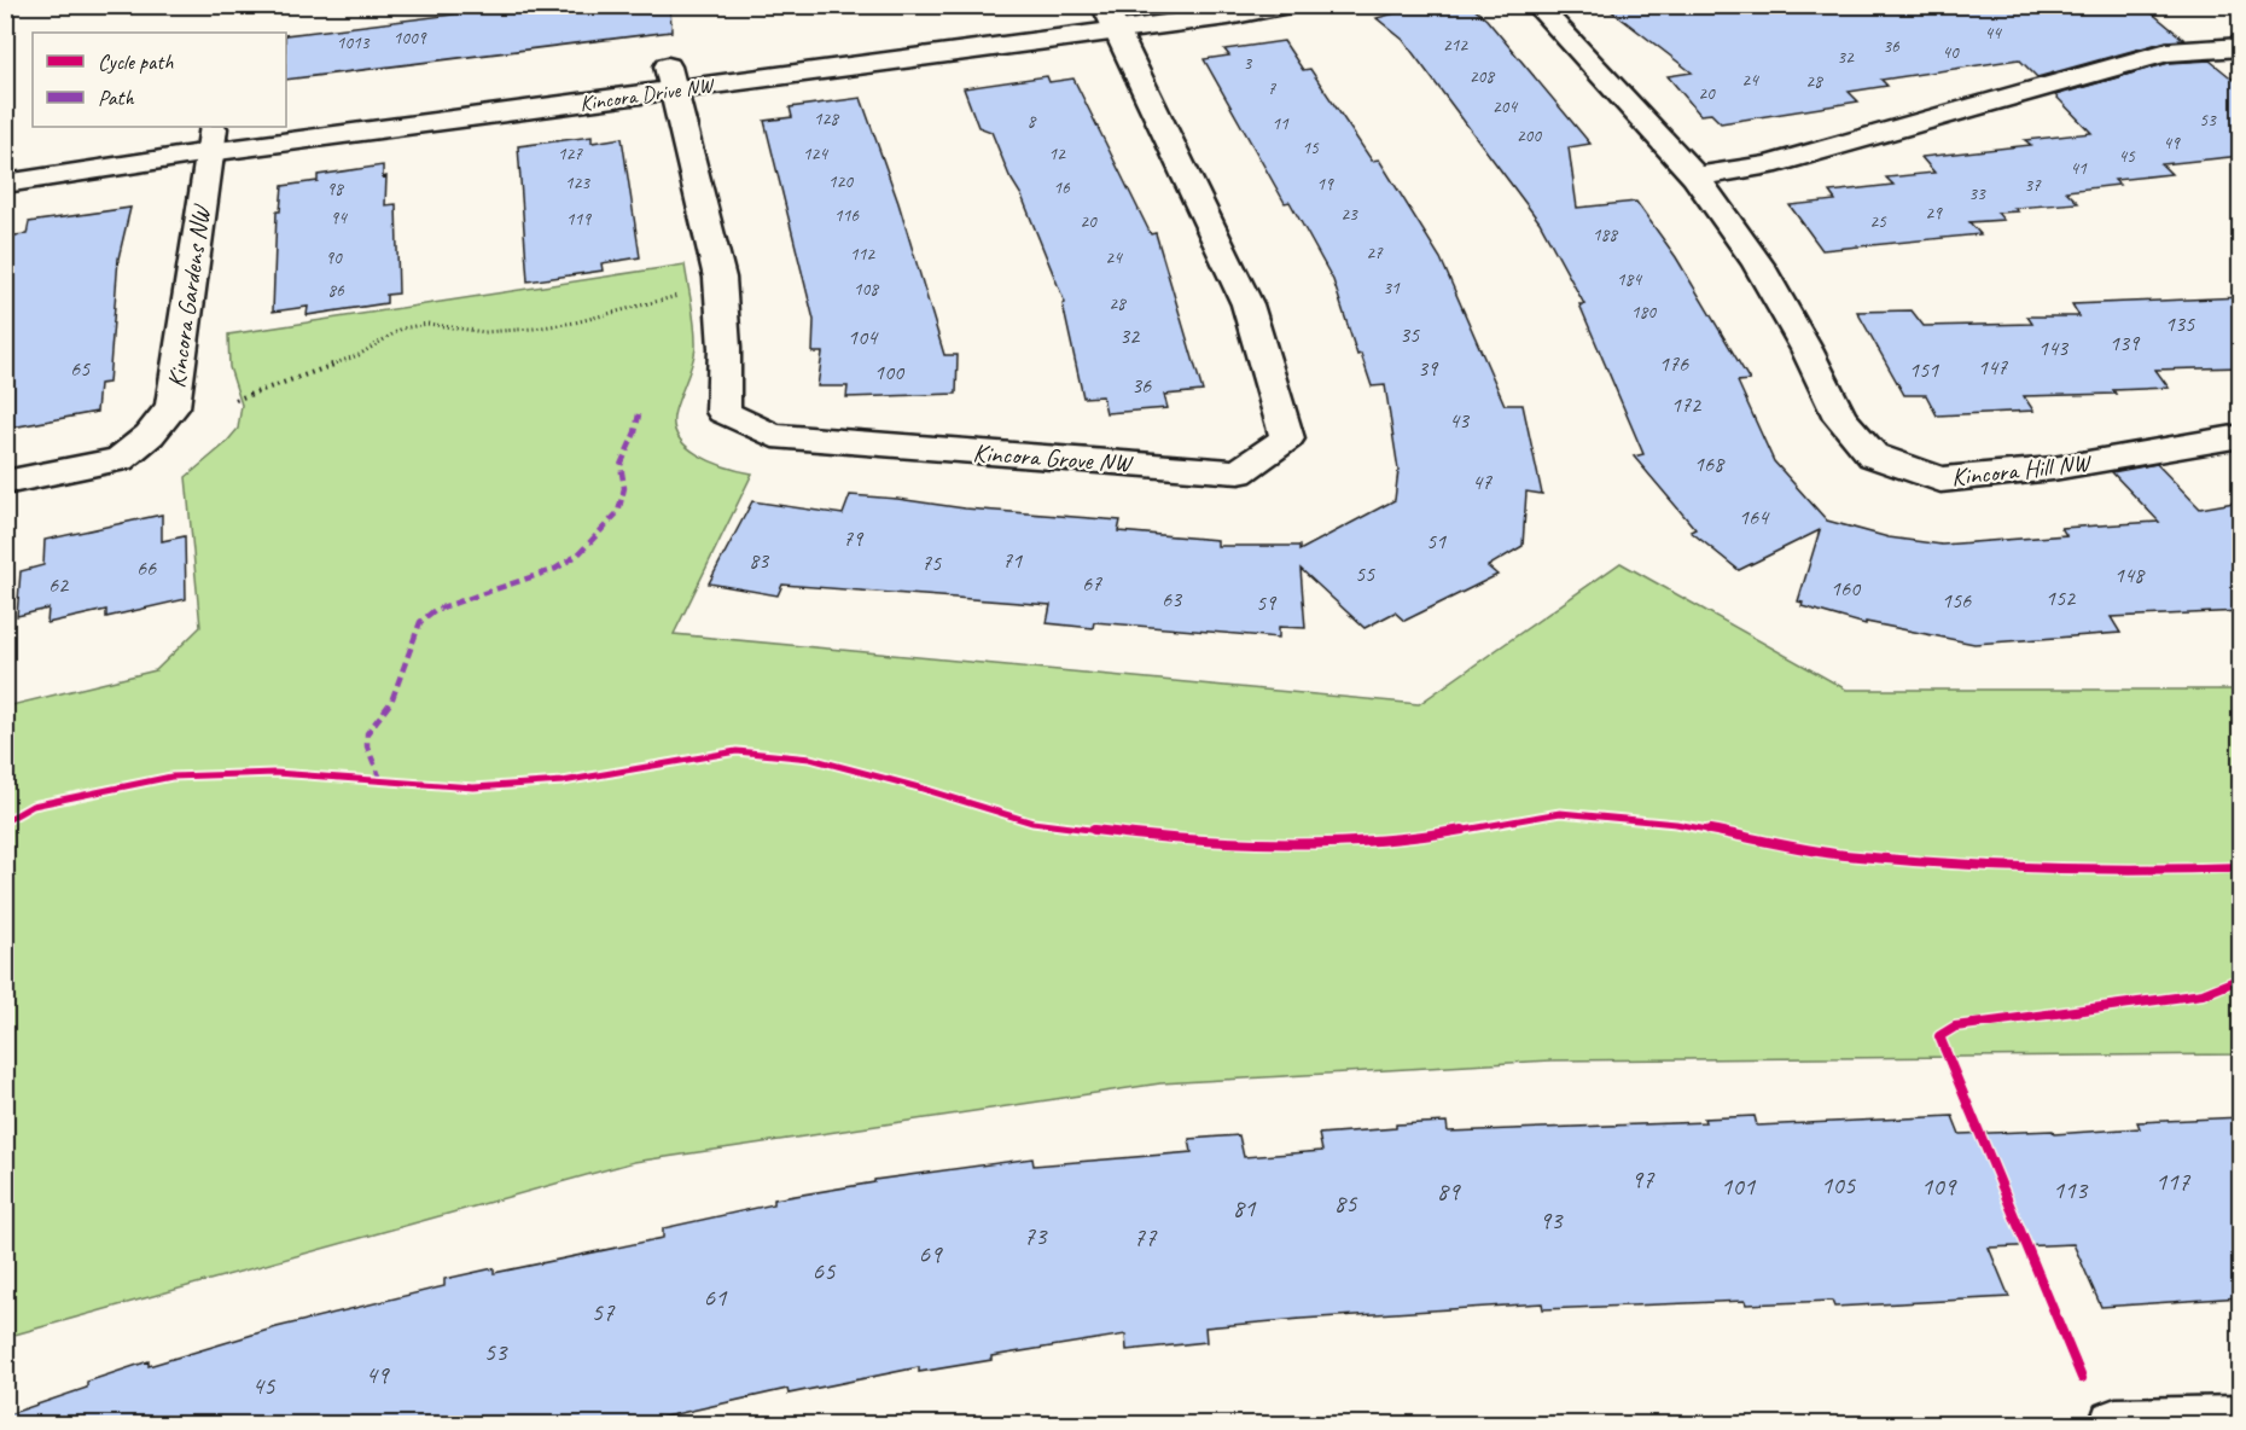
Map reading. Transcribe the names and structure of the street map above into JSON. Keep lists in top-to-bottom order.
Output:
{
  "streets": {
    "street": [
      "Kincora Drive NW",
      "Kincora Gardens NW",
      "Kincora Grove NW",
      "Kincora Hill NW"
    ]
  },
  "crossings": [
    ["Kincora Drive NW", "Kincora Gardens NW"],
    ["Kincora Drive NW", "Kincora Grove NW"]
  ],
  "house_numbers": [
    "44",
    "1009",
    "1013",
    "212",
    "36",
    "40",
    "32",
    "3",
    "208",
    "24",
    "28",
    "7",
    "20",
    "204",
    "128",
    "53",
    "8",
    "11",
    "200",
    "49",
    "15",
    "127",
    "124",
    "12",
    "45",
    "41",
    "120",
    "123",
    "19",
    "37",
    "16",
    "98",
    "33",
    "29",
    "23",
    "116",
    "94",
    "119",
    "20",
    "25",
    "188",
    "27",
    "112",
    "90",
    "24",
    "184",
    "31",
    "108",
    "86",
    "28",
    "180",
    "135",
    "35",
    "32",
    "104",
    "139",
    "143",
    "176",
    "147",
    "65",
    "39",
    "151",
    "100",
    "36",
    "172",
    "43",
    "168",
    "47",
    "164",
    "79",
    "51",
    "83",
    "71",
    "75",
    "66",
    "55",
    "148",
    "67",
    "62",
    "160",
    "152",
    "63",
    "156",
    "59",
    "97",
    "117",
    "105",
    "101",
    "109",
    "113",
    "89",
    "85",
    "81",
    "93",
    "73",
    "77",
    "69",
    "65",
    "61",
    "57",
    "53",
    "49",
    "45"
  ],
  "legend": ["Cycle path", "Path"]
}
